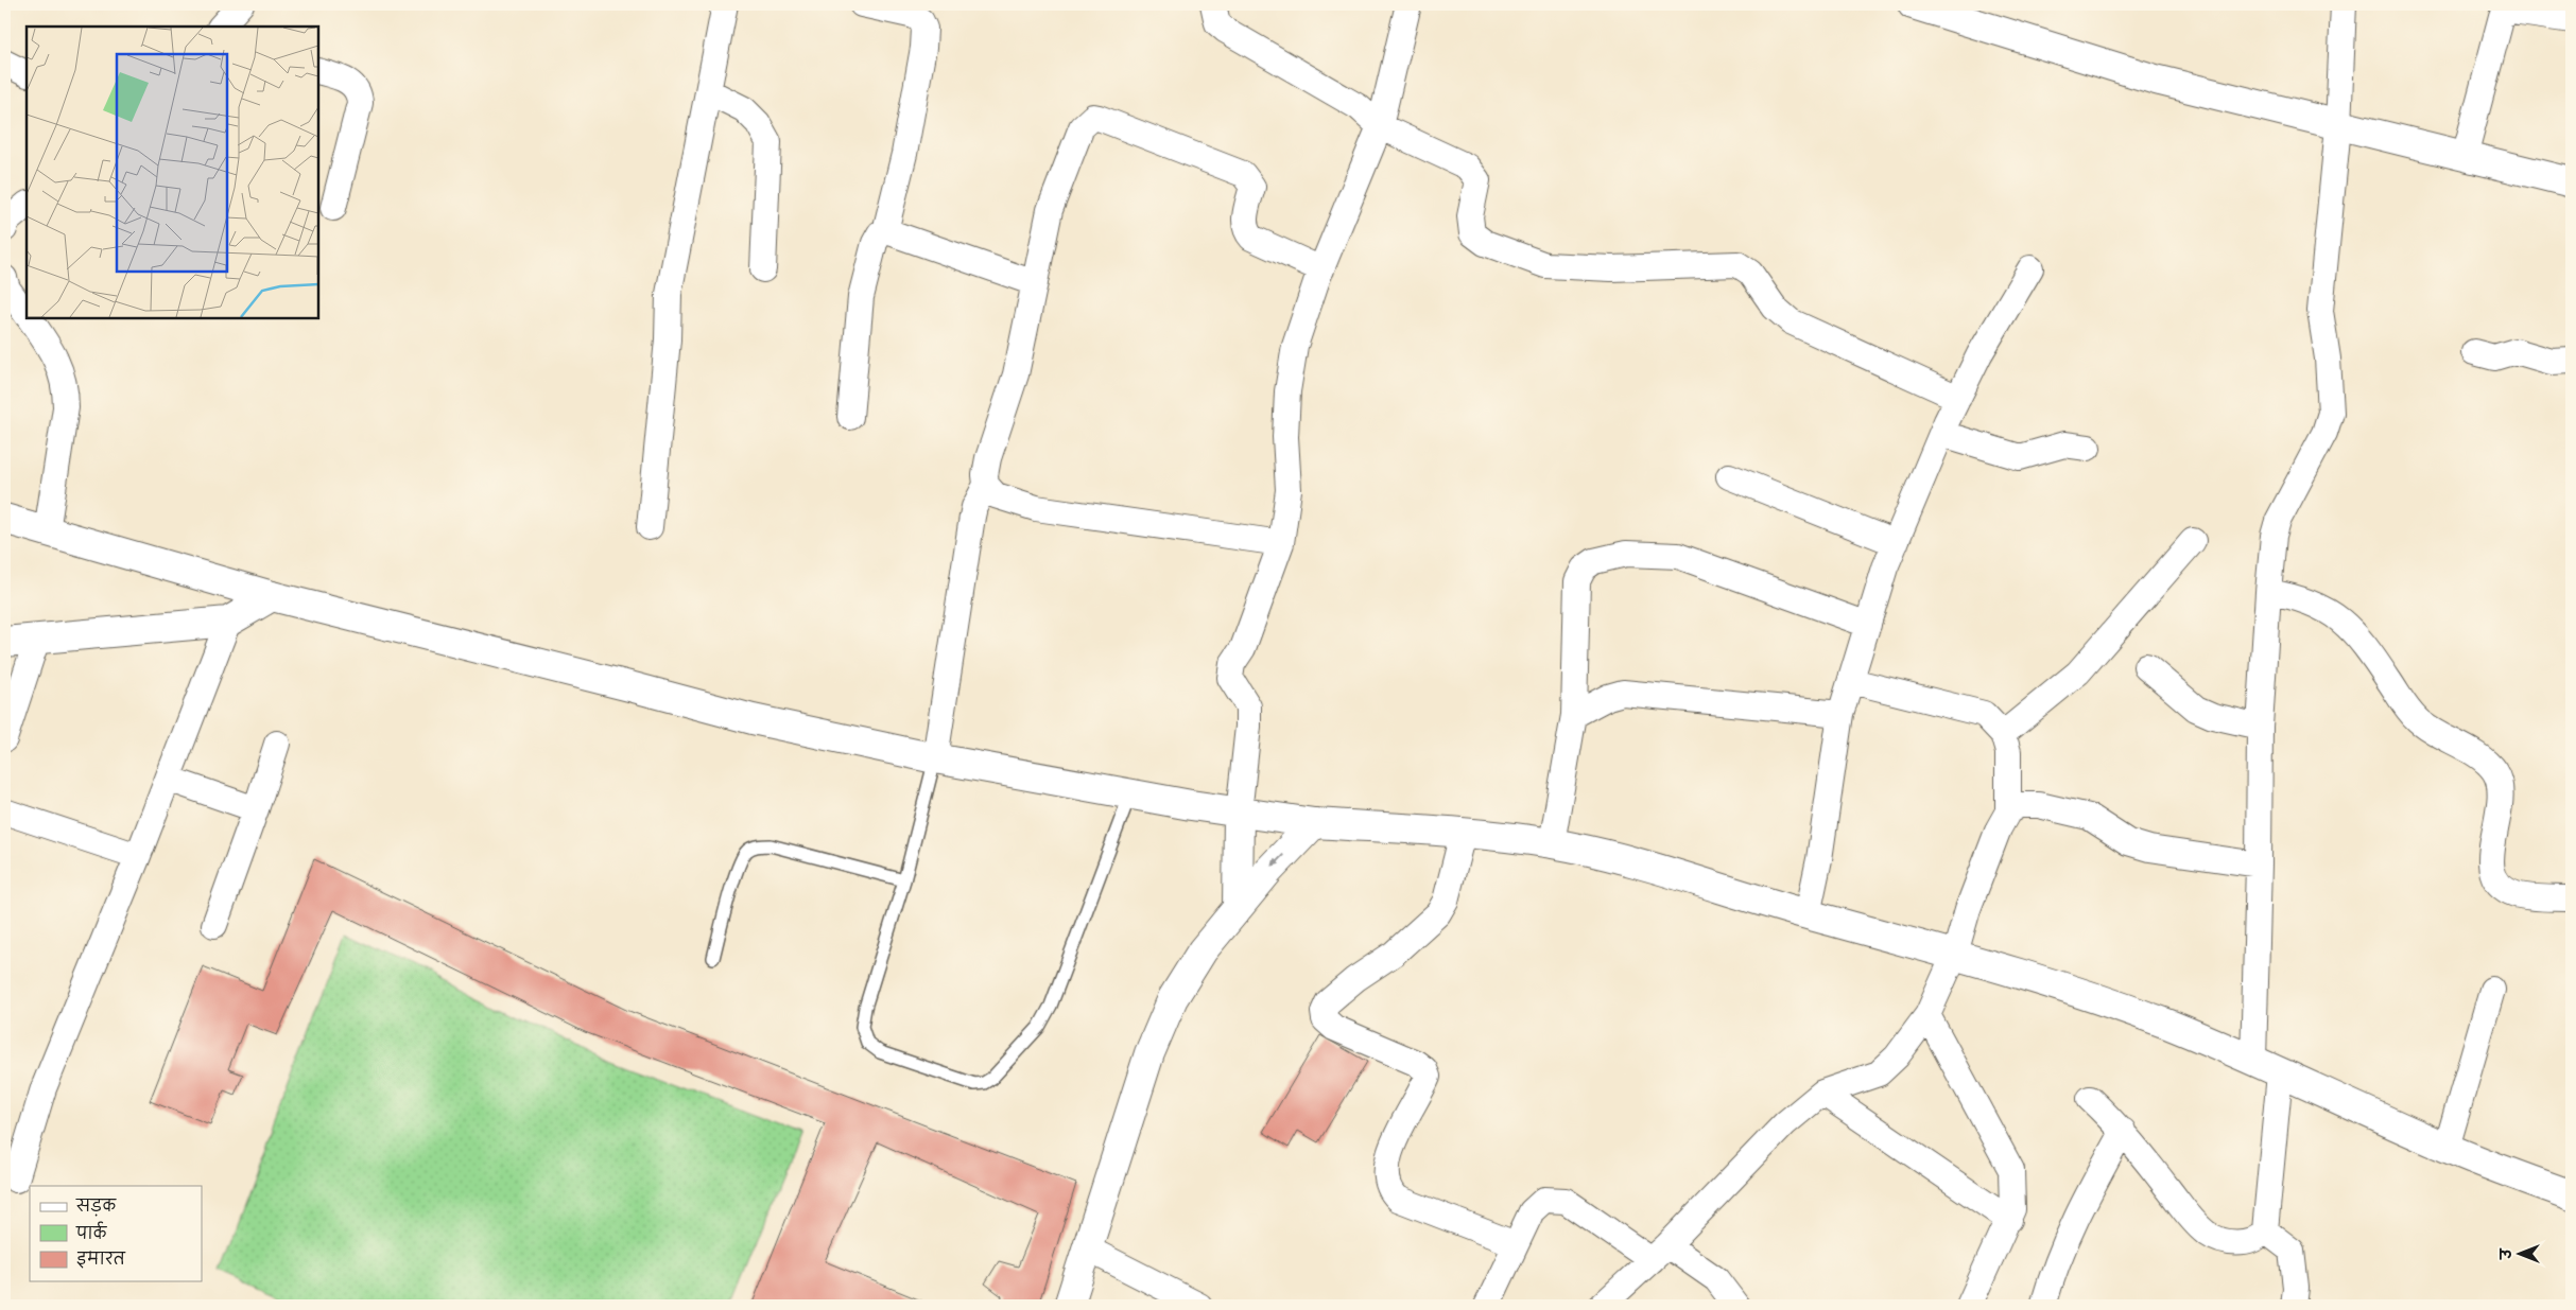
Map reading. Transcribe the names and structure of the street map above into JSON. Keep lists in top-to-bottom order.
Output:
{
  "legend": ["सड़क", "पार्क", "इमारत"],
  "north": "left"
}
